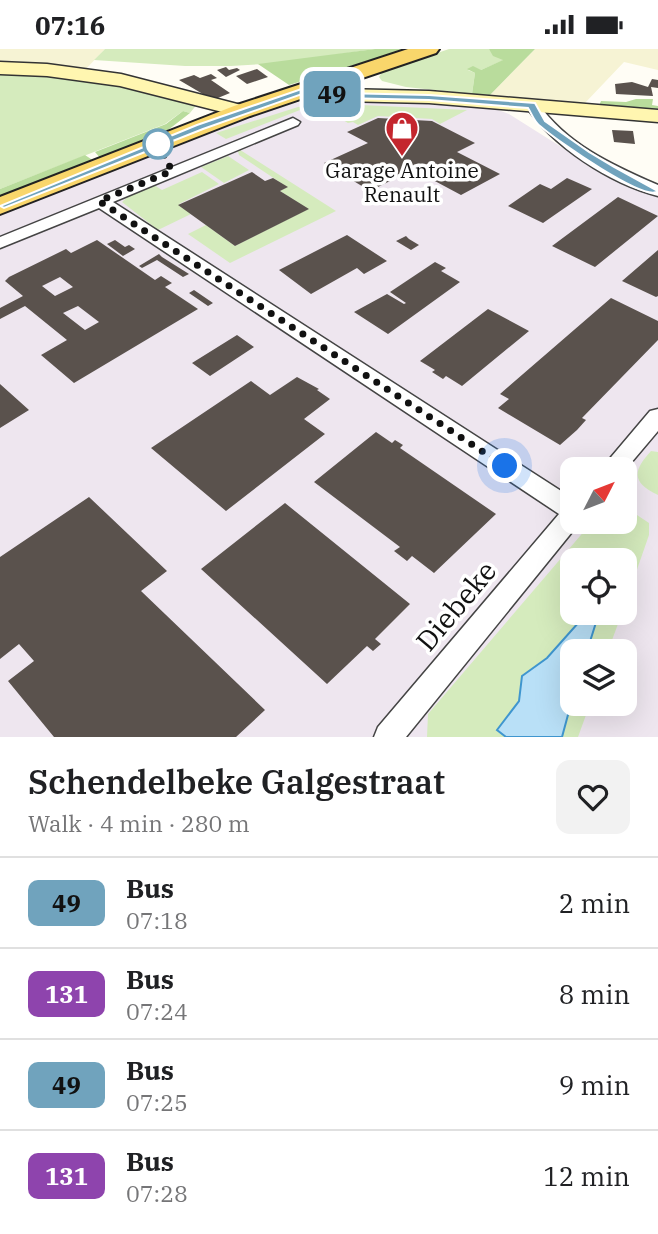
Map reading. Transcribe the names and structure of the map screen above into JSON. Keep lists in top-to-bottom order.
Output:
{
  "streets": {
    "street": ["Diebeke"]
  },
  "places": {
    "shop": ["Garage Antoine Renault"]
  },
  "lines": ["bus line 49"],
  "north": "top right",
  "page": {
    "status": "07:16",
    "on_map": "49",
    "heading": ["Schendelbeke Galgestraat", "Walk · 4 min · 280 m"],
    "list": [
      {
        "mark": "49",
        "name": "Bus",
        "note": "07:18",
        "value": "2 min"
      },
      {
        "mark": "131",
        "name": "Bus",
        "note": "07:24",
        "value": "8 min"
      },
      {
        "mark": "49",
        "name": "Bus",
        "note": "07:25",
        "value": "9 min"
      },
      {
        "mark": "131",
        "name": "Bus",
        "note": "07:28",
        "value": "12 min"
      }
    ]
  }
}
